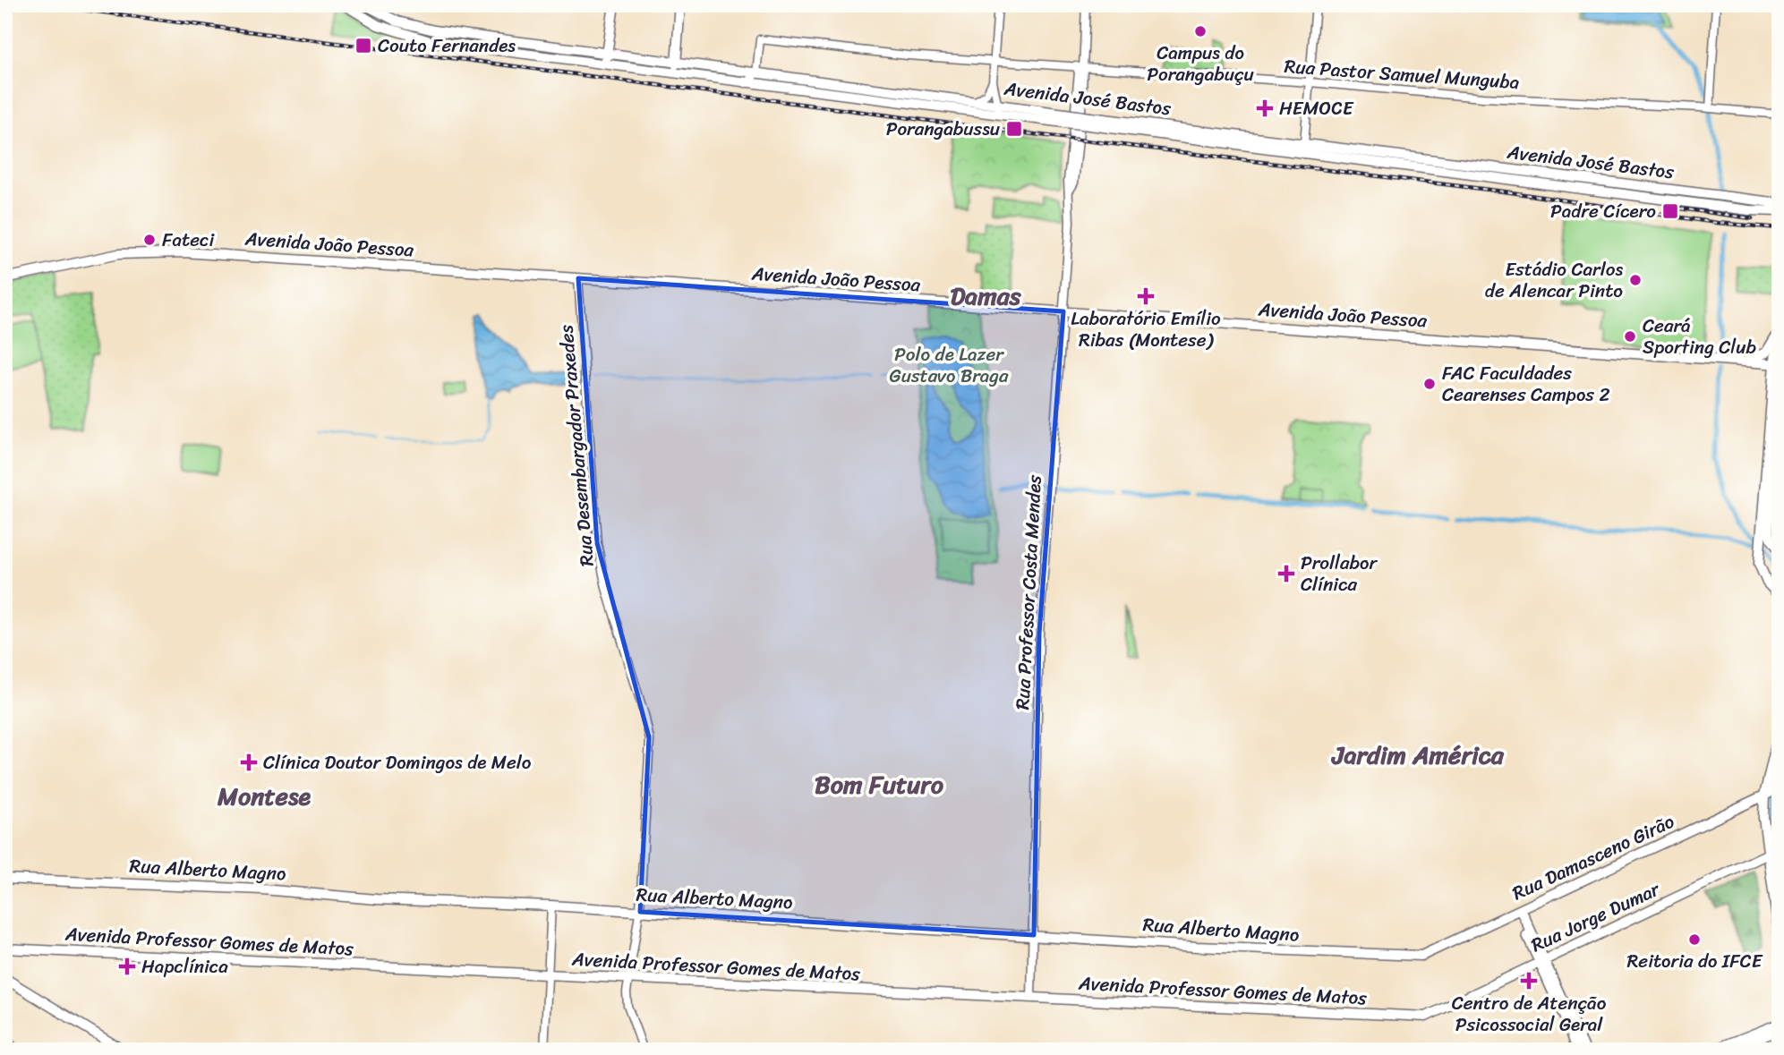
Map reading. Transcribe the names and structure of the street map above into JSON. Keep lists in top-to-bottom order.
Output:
{
  "streets": {
    "main road": [
      "Avenida José Bastos",
      "Avenida João Pessoa",
      "Rua Damasceno Girão",
      "Rua Alberto Magno",
      "Rua Jorge Dumar",
      "Avenida Professor Gomes de Matos"
    ],
    "street": ["Rua Pastor Samuel Munguba", "Rua Desembargador Praxedes", "Rua Professor Costa Mendes"]
  },
  "crossings": [
    ["Rua Pastor Samuel Munguba", "Avenida José Bastos"],
    ["Rua Pastor Samuel Munguba", "Rua Professor Costa Mendes"],
    ["Avenida João Pessoa", "Rua Desembargador Praxedes"],
    ["Avenida João Pessoa", "Rua Professor Costa Mendes"],
    ["Rua Desembargador Praxedes", "Rua Alberto Magno"],
    ["Rua Desembargador Praxedes", "Avenida Professor Gomes de Matos"],
    ["Rua Professor Costa Mendes", "Rua Alberto Magno"],
    ["Rua Professor Costa Mendes", "Avenida Professor Gomes de Matos"],
    ["Rua Damasceno Girão", "Rua Alberto Magno"],
    ["Rua Jorge Dumar", "Avenida Professor Gomes de Matos"]
  ],
  "districts": [
    "Damas",
    "Jardim América",
    "Bom Futuro",
    "Montese"
  ],
  "parks": ["Polo de Lazer Gustavo Braga"],
  "places": {
    "other": [
      "Campus do Porangabuçu",
      "Fateci",
      "Estádio Carlos de Alencar Pinto",
      "Ceará Sporting Club",
      "FAC Faculdades Cearenses Campos 2",
      "Reitoria do IFCE"
    ],
    "transit": ["Couto Fernandes", "Porangabussu", "Padre Cícero"],
    "health": [
      "HEMOCE",
      "Laboratório Emílio Ribas (Montese)",
      "Prollabor Clínica",
      "Clínica Doutor Domingos de Melo",
      "Hapclínica",
      "Centro de Atenção Psicossocial Geral"
    ]
  }
}
